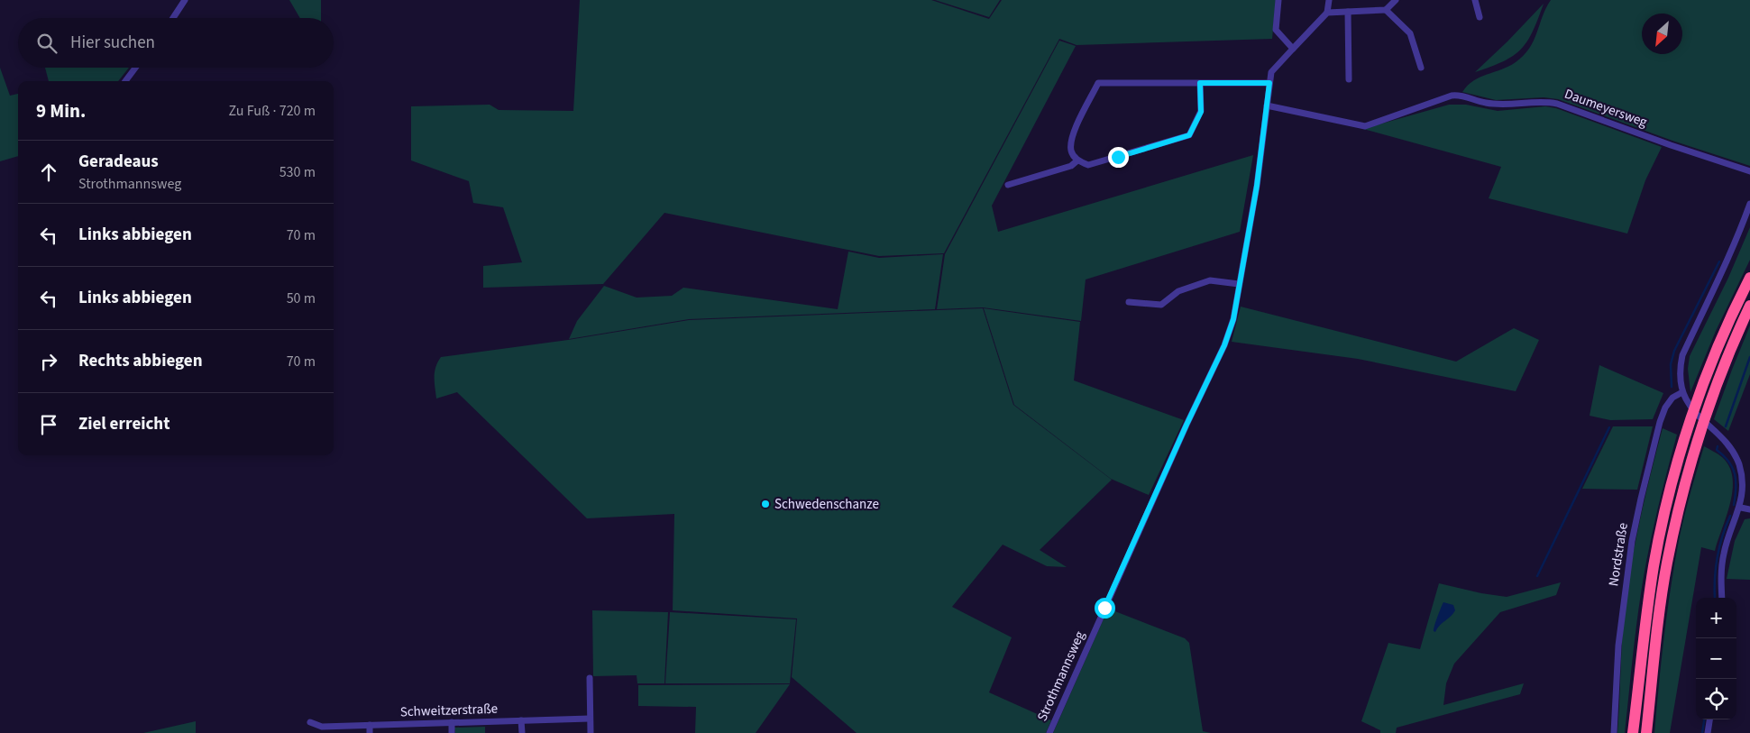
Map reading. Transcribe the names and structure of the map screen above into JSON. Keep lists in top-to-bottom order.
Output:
{
  "streets": {
    "street": [
      "Daumeyersweg",
      "Nordstraße",
      "Strothmannsweg",
      "Schweitzerstraße"
    ]
  },
  "crossings": [
    ["Daumeyersweg", "Strothmannsweg"]
  ],
  "places": ["Schwedenschanze"],
  "north": "bottom left",
  "page": {
    "search": "Hier suchen",
    "heading": ["9 Min.", "Zu Fuß · 720 m"],
    "list": [
      ["Geradeaus", "Strothmannsweg", "530 m"],
      ["Links abbiegen", "70 m"],
      ["Links abbiegen", "50 m"],
      ["Rechts abbiegen", "70 m"],
      "Ziel erreicht"
    ],
    "map_buttons": ["+", "−"]
  }
}
